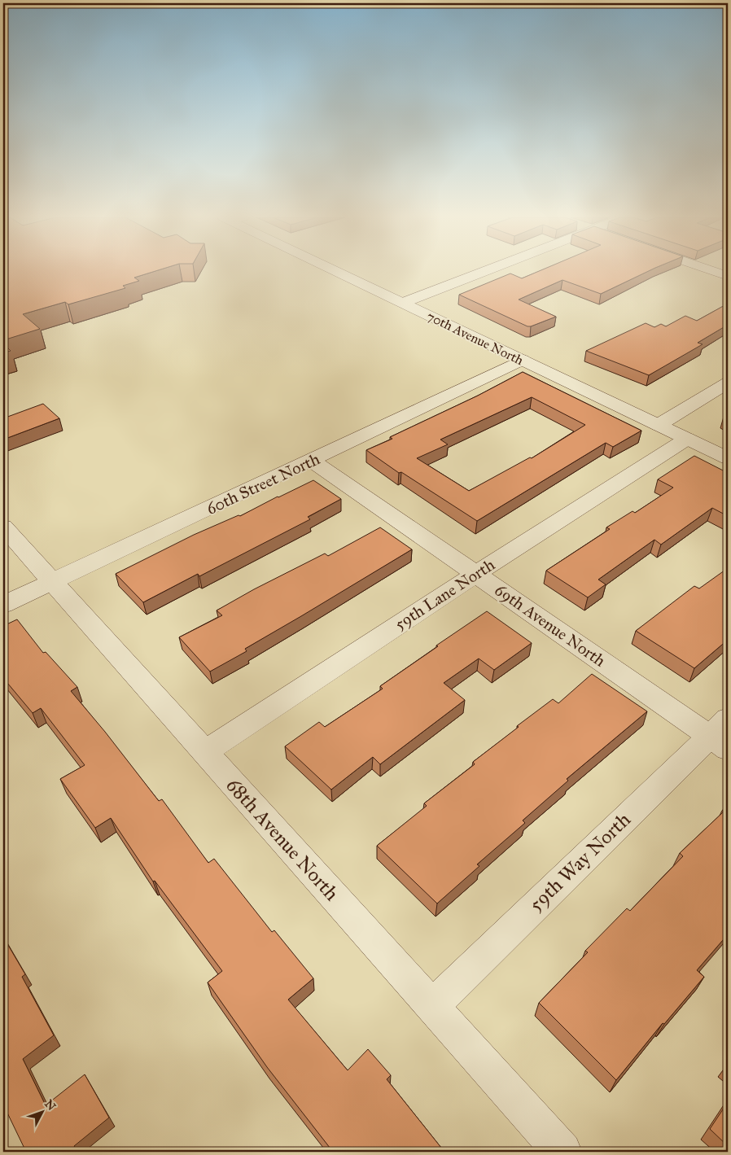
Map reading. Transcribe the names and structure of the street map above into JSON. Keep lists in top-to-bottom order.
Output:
{
  "streets": {
    "street": [
      "70th Avenue North",
      "60th Street North",
      "59th Lane North",
      "69th Avenue North",
      "68th Avenue North",
      "59th Way North"
    ]
  },
  "crossings": [
    ["70th Avenue North", "60th Street North"],
    ["70th Avenue North", "59th Lane North"],
    ["60th Street North", "69th Avenue North"],
    ["60th Street North", "68th Avenue North"],
    ["59th Lane North", "69th Avenue North"],
    ["59th Lane North", "68th Avenue North"],
    ["69th Avenue North", "59th Way North"],
    ["68th Avenue North", "59th Way North"]
  ],
  "north": "top right"
}
